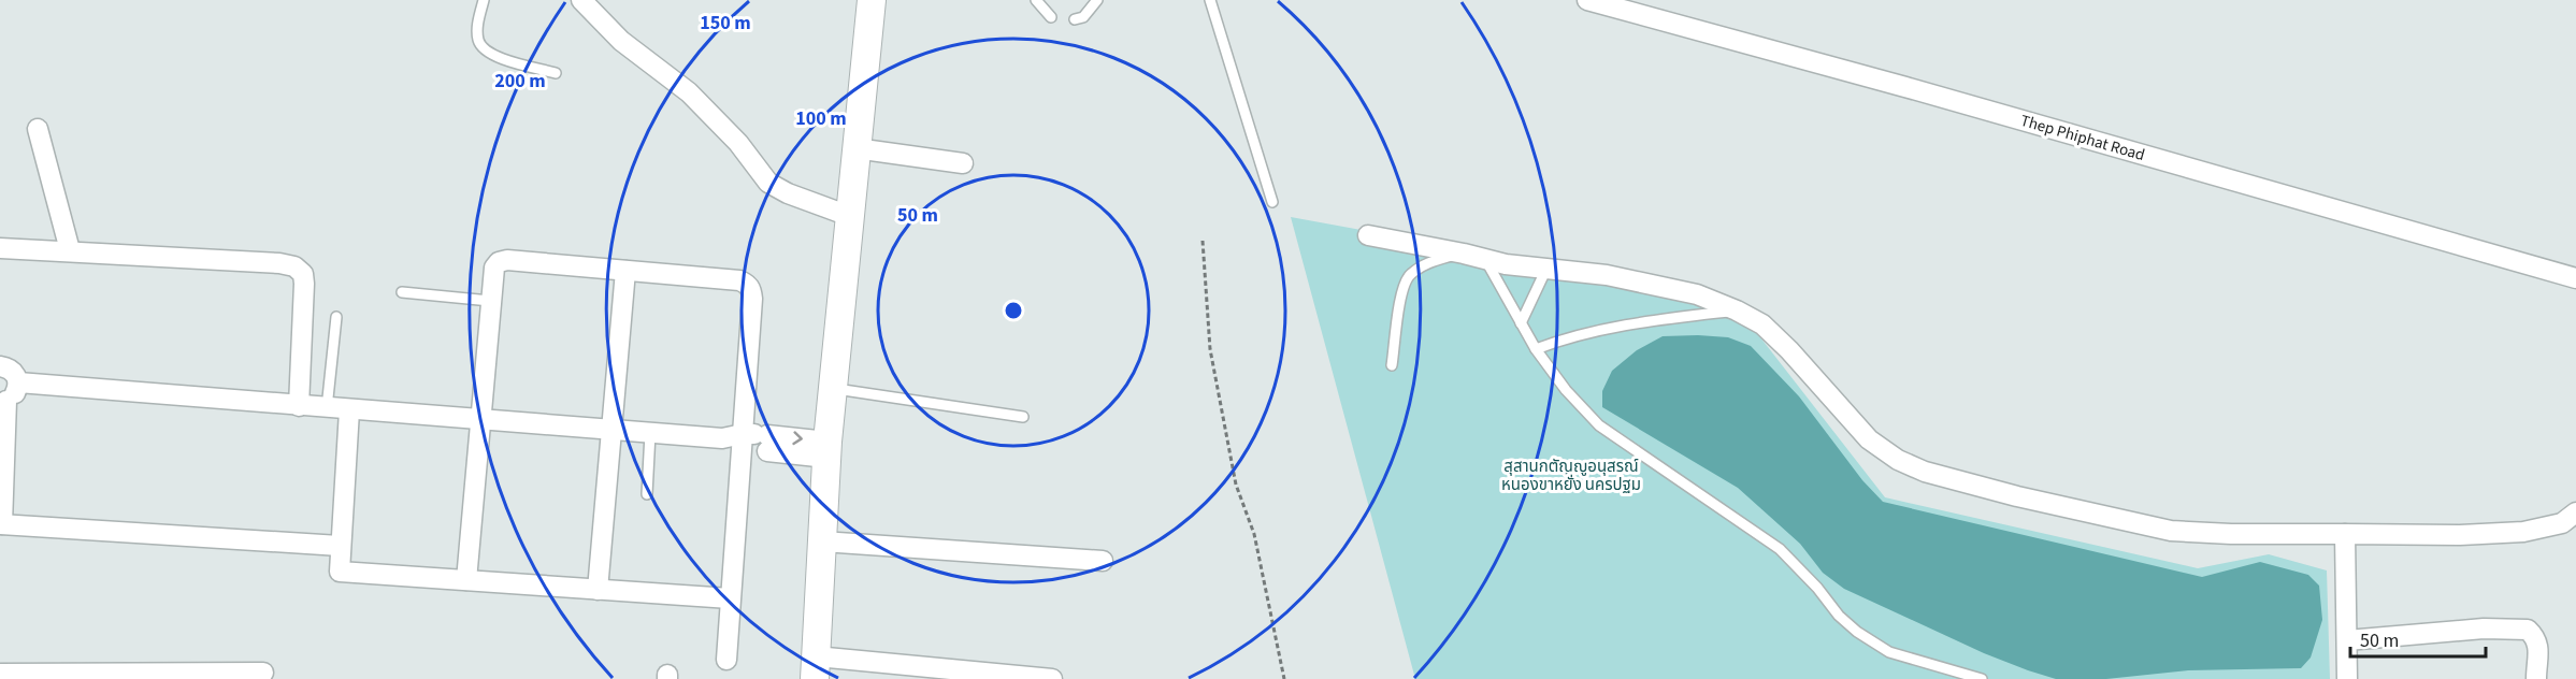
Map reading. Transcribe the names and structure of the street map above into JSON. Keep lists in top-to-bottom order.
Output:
{
  "streets": {
    "street": ["Thep Phiphat Road"]
  },
  "parks": ["สุสานกตัญญูอนุสรณ์ หนองขาหยั่ง นครปฐม"],
  "scale_bar": "50 m",
  "rings": [
    "150 m",
    "200 m",
    "100 m",
    "50 m"
  ]
}
